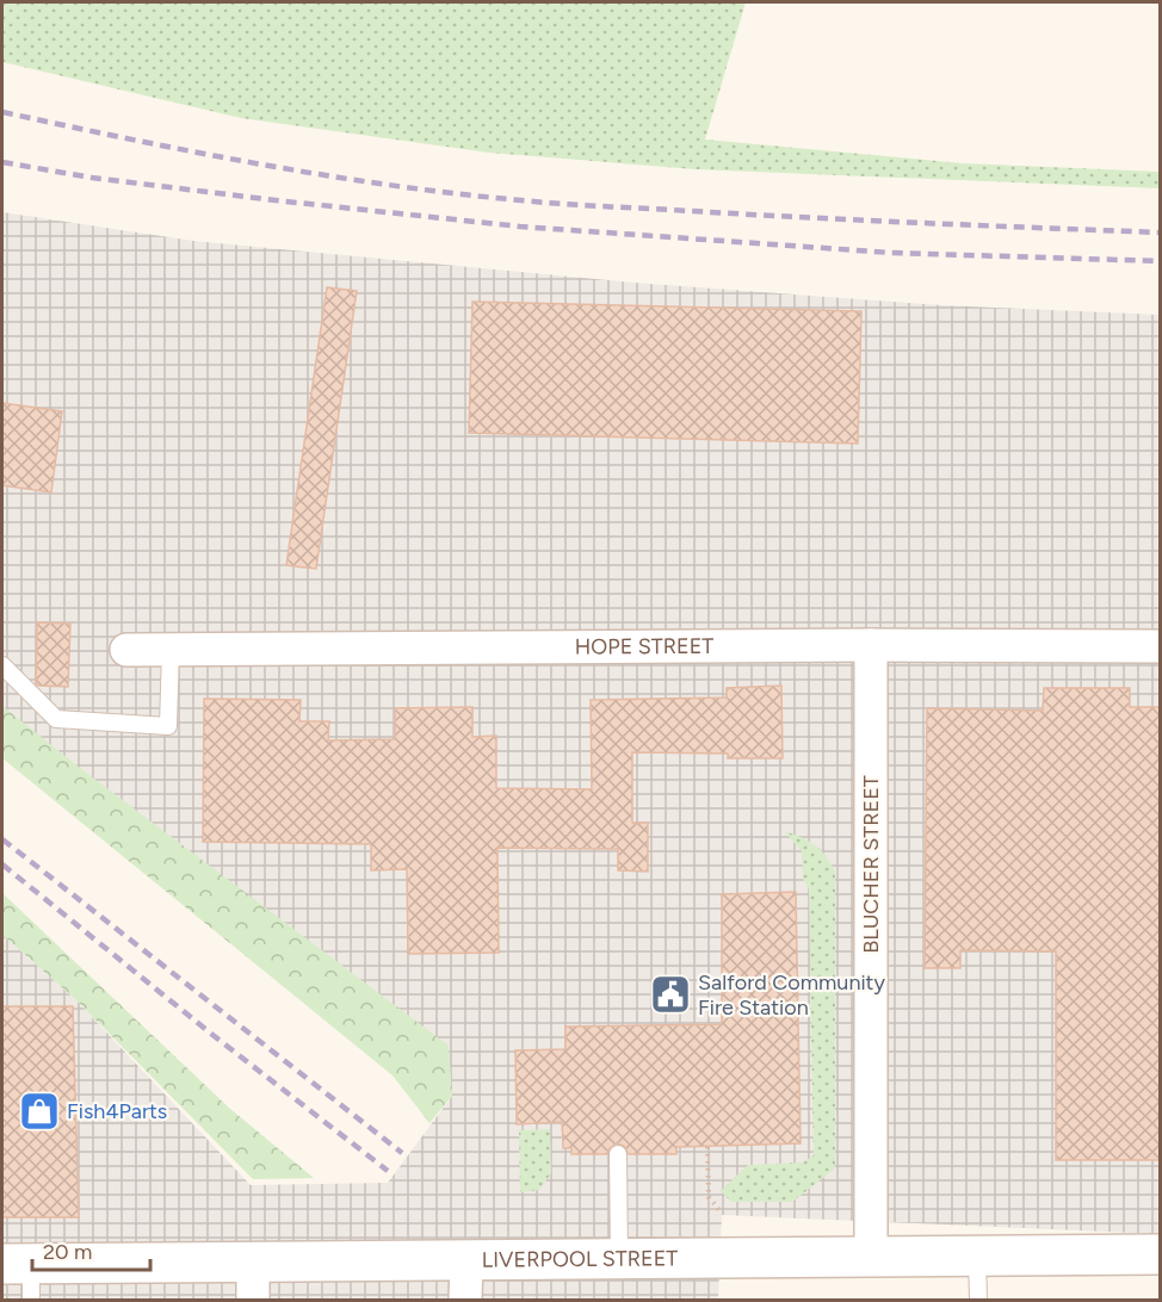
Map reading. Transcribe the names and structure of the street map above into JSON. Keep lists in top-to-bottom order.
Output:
{
  "streets": {
    "street": ["HOPE STREET", "BLUCHER STREET", "LIVERPOOL STREET"]
  },
  "crossings": [
    ["HOPE STREET", "BLUCHER STREET"],
    ["BLUCHER STREET", "LIVERPOOL STREET"]
  ],
  "places": {
    "public building": ["Salford Community Fire Station"],
    "shop": ["Fish4Parts"]
  },
  "scale_bar": "20 m"
}
